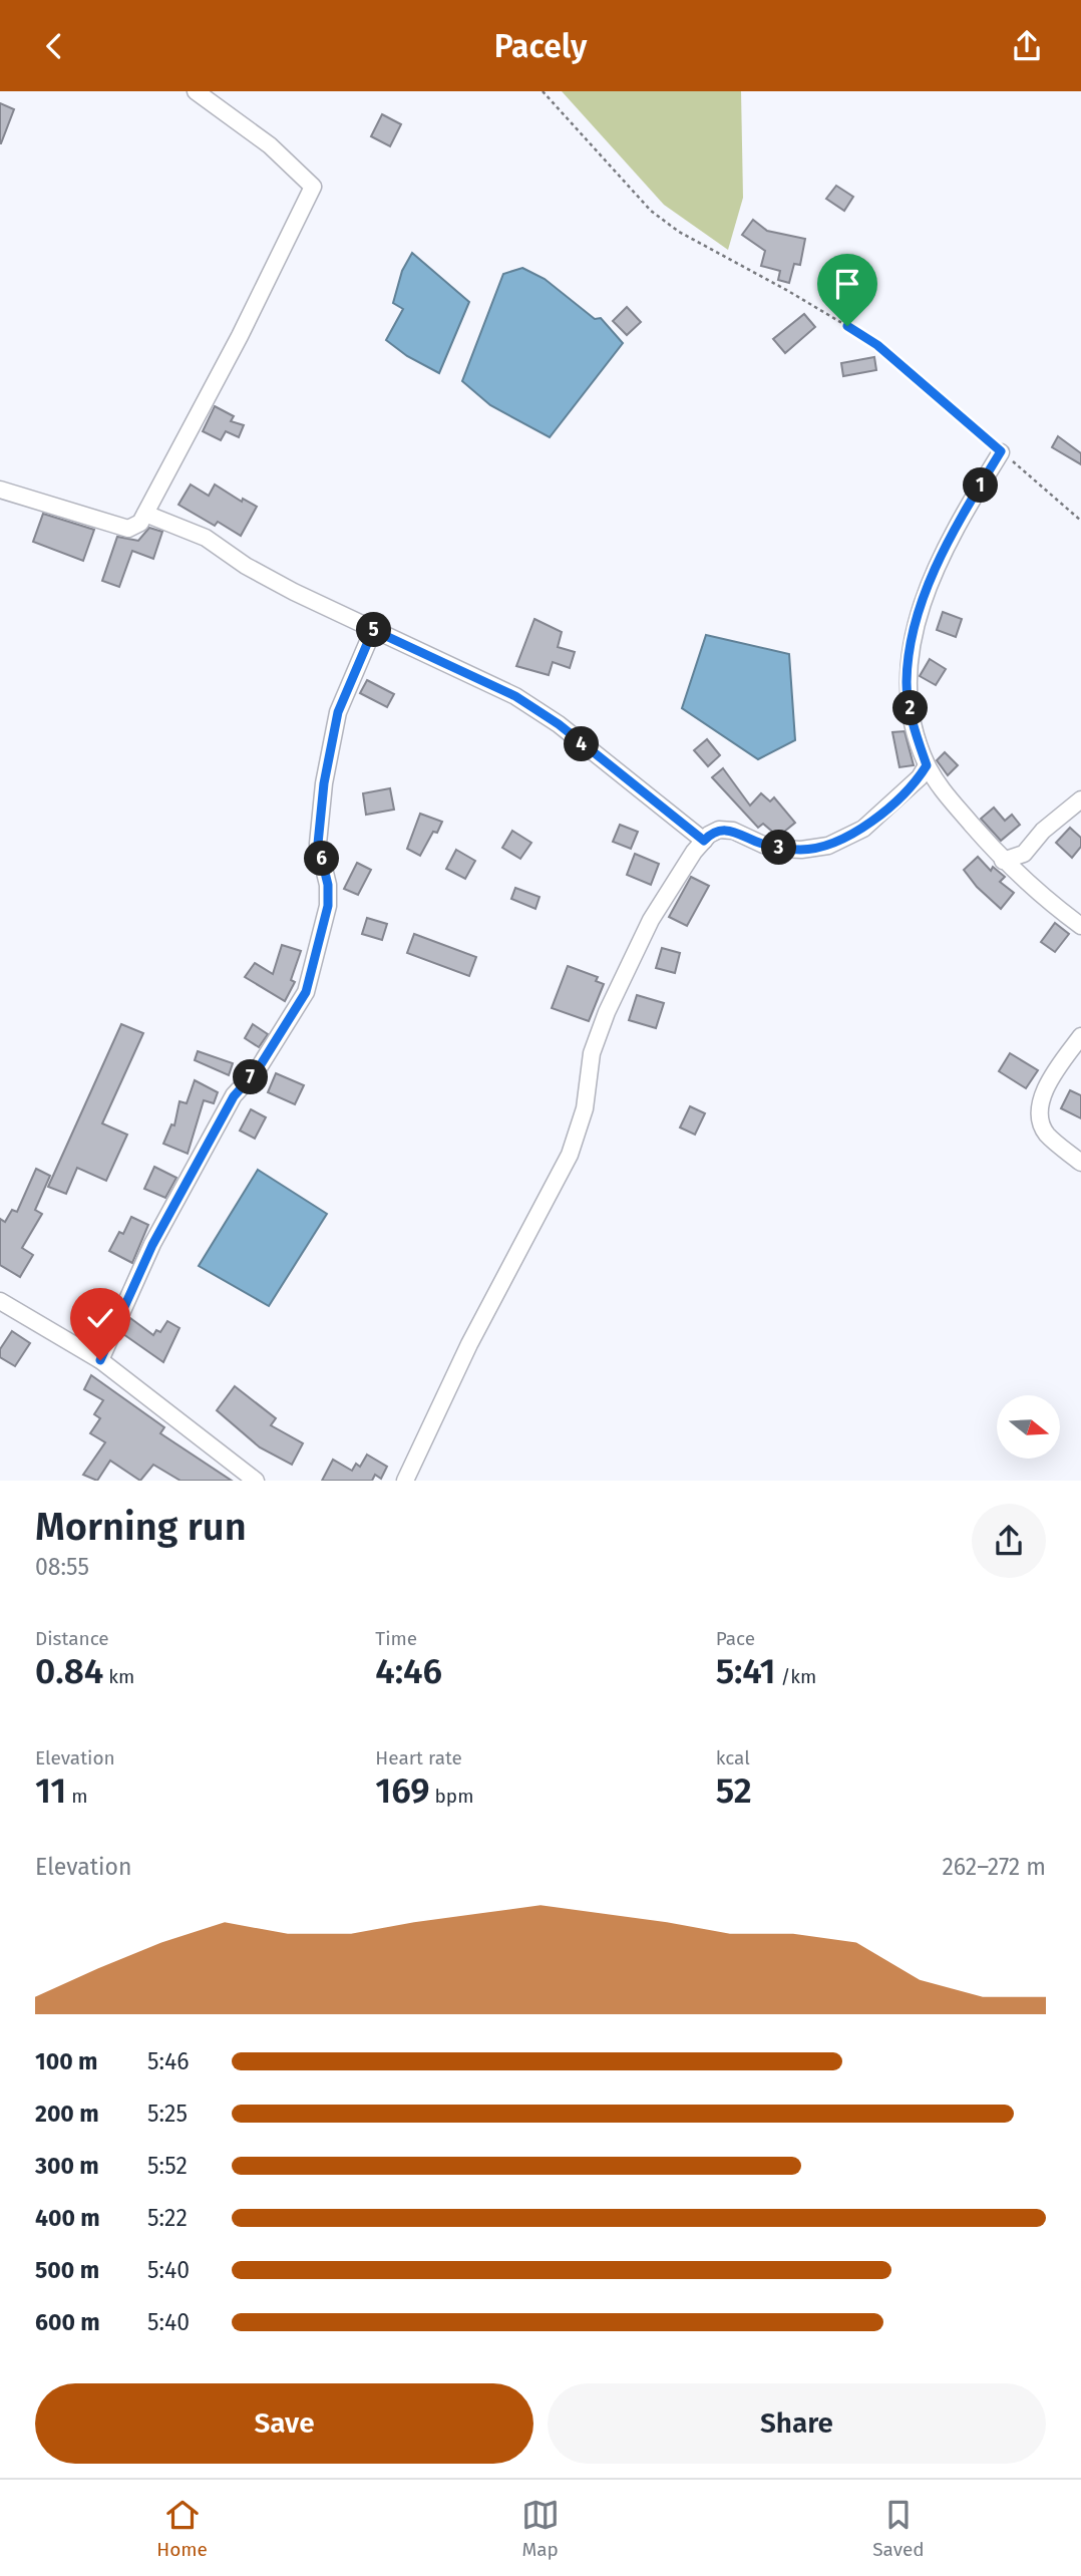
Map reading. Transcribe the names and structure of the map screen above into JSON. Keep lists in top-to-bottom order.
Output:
{
  "north": "right",
  "page": {
    "header": "Pacely",
    "pins": [
      "1",
      "5",
      "2",
      "4",
      "3",
      "6",
      "7"
    ],
    "heading": ["Morning run", "08:55"],
    "stats": [
      ["Distance", "0.84 km"],
      ["Time", "4:46"],
      ["Pace", "5:41 /km"],
      ["Elevation", "11 m"],
      ["Heart rate", "169 bpm"],
      ["kcal", "52"]
    ],
    "chart": ["Elevation", "262–272 m"],
    "list": [
      {
        "name": "100 m",
        "note": "5:46"
      },
      {
        "name": "200 m",
        "note": "5:25"
      },
      {
        "name": "300 m",
        "note": "5:52"
      },
      {
        "name": "400 m",
        "note": "5:22"
      },
      {
        "name": "500 m",
        "note": "5:40"
      },
      {
        "name": "600 m",
        "note": "5:40"
      }
    ],
    "buttons": ["Save", "Share"],
    "tabs": ["Home", "Map", "Saved"]
  }
}
